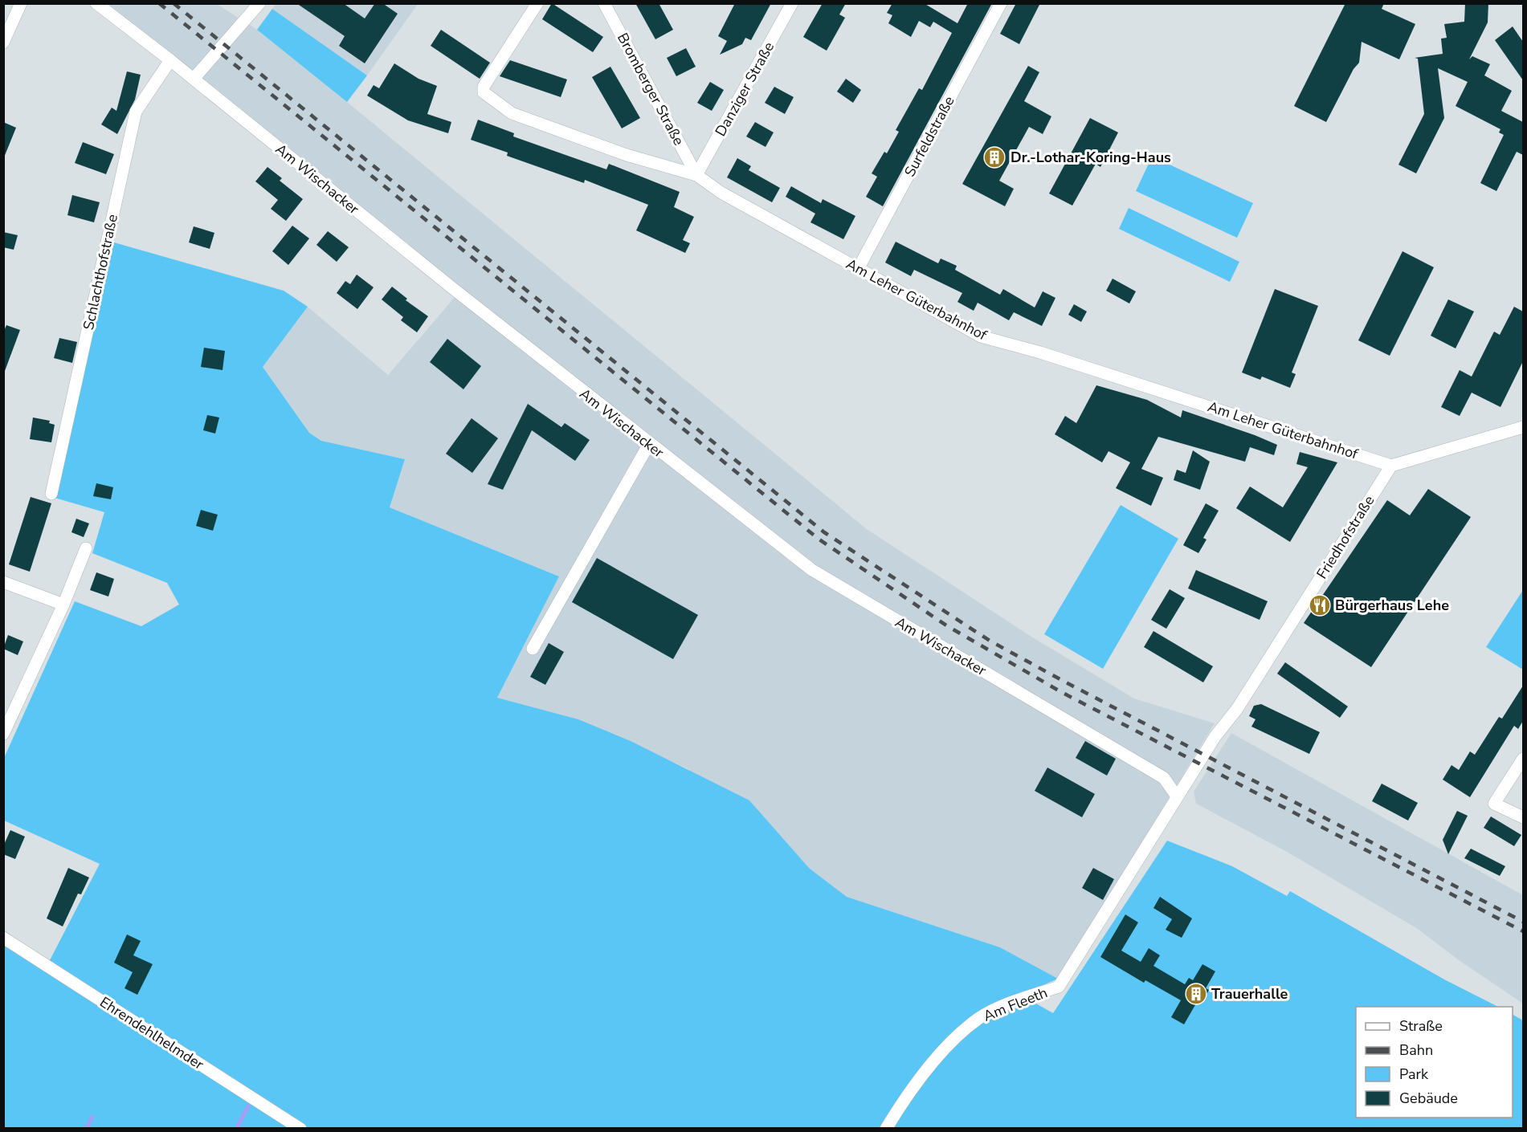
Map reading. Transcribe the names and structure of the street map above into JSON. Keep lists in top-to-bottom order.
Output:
{
  "streets": {
    "street": [
      "Bromberger Straße",
      "Danziger Straße",
      "Surfeldstraße",
      "Am Wischacker",
      "Schlachthofstraße",
      "Am Leher Güterbahnhof",
      "Friedhofstraße",
      "Am Fleeth",
      "Ehrendehlhelmder"
    ]
  },
  "crossings": [
    ["Bromberger Straße", "Danziger Straße"],
    ["Bromberger Straße", "Am Leher Güterbahnhof"],
    ["Danziger Straße", "Am Leher Güterbahnhof"],
    ["Surfeldstraße", "Am Leher Güterbahnhof"],
    ["Am Wischacker", "Schlachthofstraße"],
    ["Am Wischacker", "Friedhofstraße"],
    ["Am Wischacker", "Am Fleeth"],
    ["Am Leher Güterbahnhof", "Friedhofstraße"],
    ["Friedhofstraße", "Am Fleeth"]
  ],
  "places": {
    "building": ["Dr.-Lothar-Koring-Haus", "Trauerhalle"],
    "restaurant": ["Bürgerhaus Lehe"]
  },
  "legend": [
    "Straße",
    "Bahn",
    "Park",
    "Gebäude"
  ]
}
